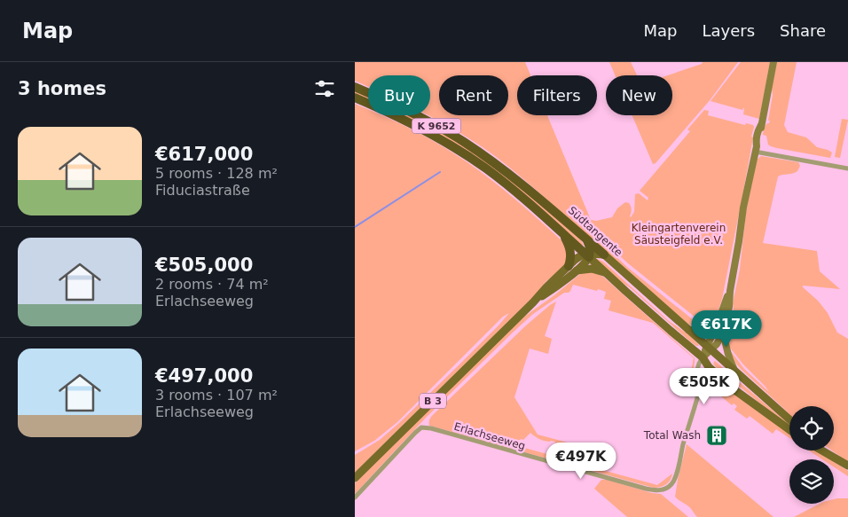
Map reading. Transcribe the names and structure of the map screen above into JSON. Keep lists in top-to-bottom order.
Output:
{
  "streets": {
    "highway": ["K 9652", "Südtangente"],
    "main road": ["B 3"],
    "street": ["Erlachseeweg"]
  },
  "crossings": [
    ["Südtangente", "B 3"],
    ["Südtangente", "Erlachseeweg"]
  ],
  "parks": ["Kleingartenverein Säusteigfeld e.V."],
  "places": {
    "building": ["Total Wash"]
  },
  "page": {
    "header": "Map",
    "nav": ["Map", "Layers", "Share"],
    "heading": "3 homes",
    "chip": [
      "Buy",
      "Rent",
      "Filters",
      "New"
    ],
    "list": [
      {
        "name": "€617,000",
        "note": "5 rooms · 128 m² · Fiduciastraße"
      },
      {
        "name": "€505,000",
        "note": "2 rooms · 74 m² · Erlachseeweg"
      },
      {
        "name": "€497,000",
        "note": "3 rooms · 107 m² · Erlachseeweg"
      }
    ],
    "price": ["€617K", "€505K", "€497K"]
  }
}
